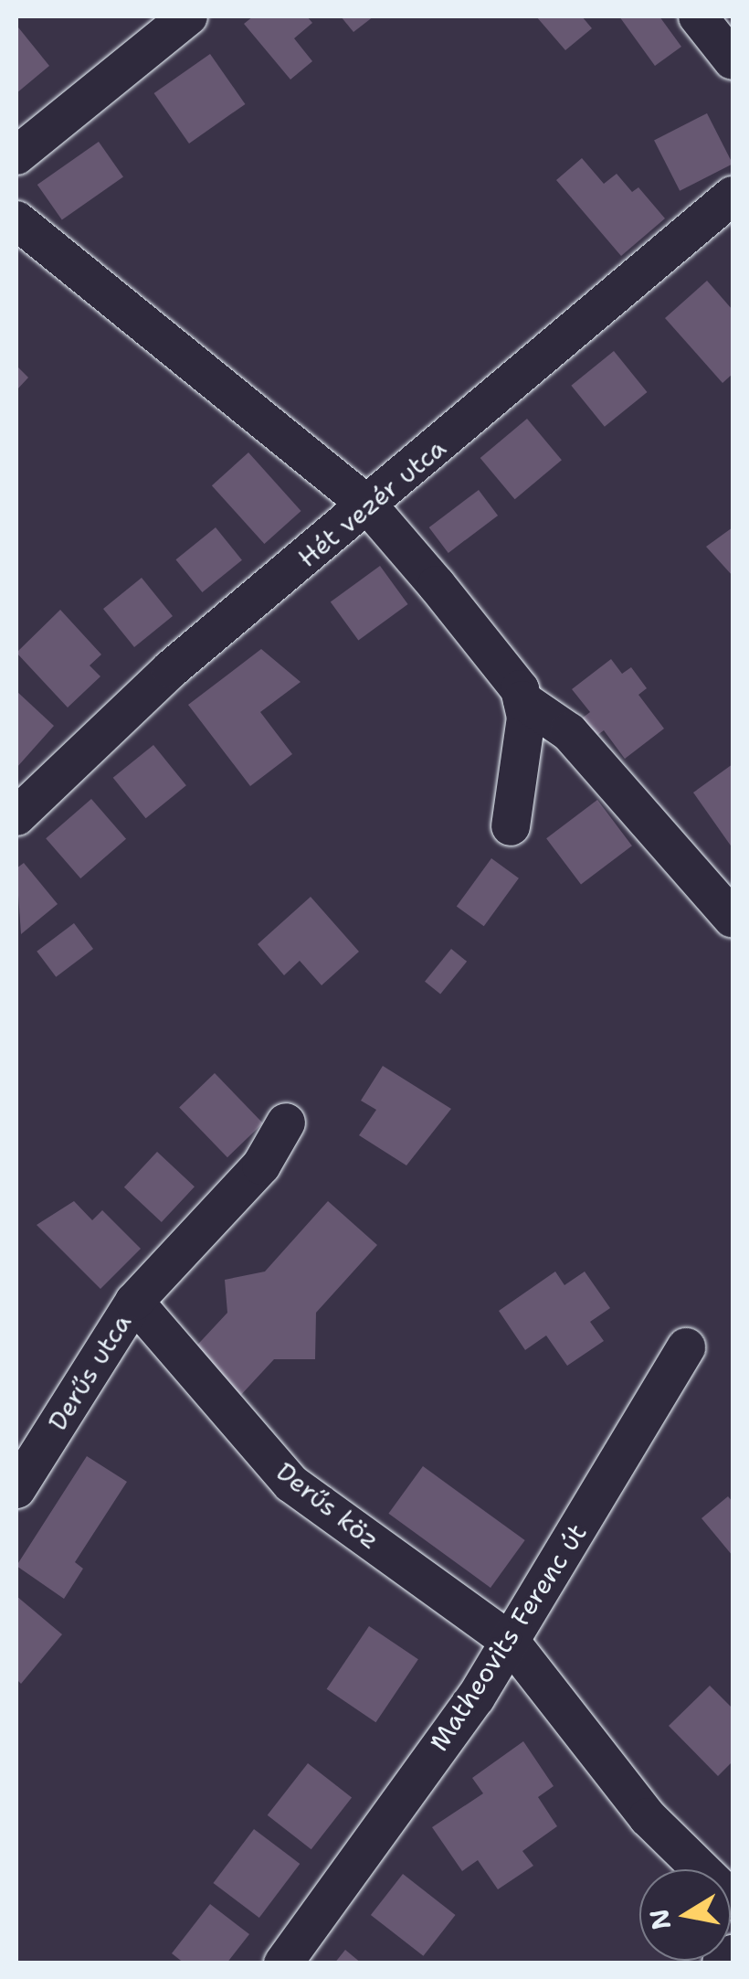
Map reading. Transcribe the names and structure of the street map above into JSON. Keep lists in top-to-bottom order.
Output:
{
  "streets": {
    "street": [
      "Hét vezér utca",
      "Derűs utca",
      "Derűs köz",
      "Matheovits Ferenc út"
    ]
  },
  "crossings": [
    ["Derűs utca", "Derűs köz"],
    ["Derűs köz", "Matheovits Ferenc út"]
  ],
  "north": "left"
}
